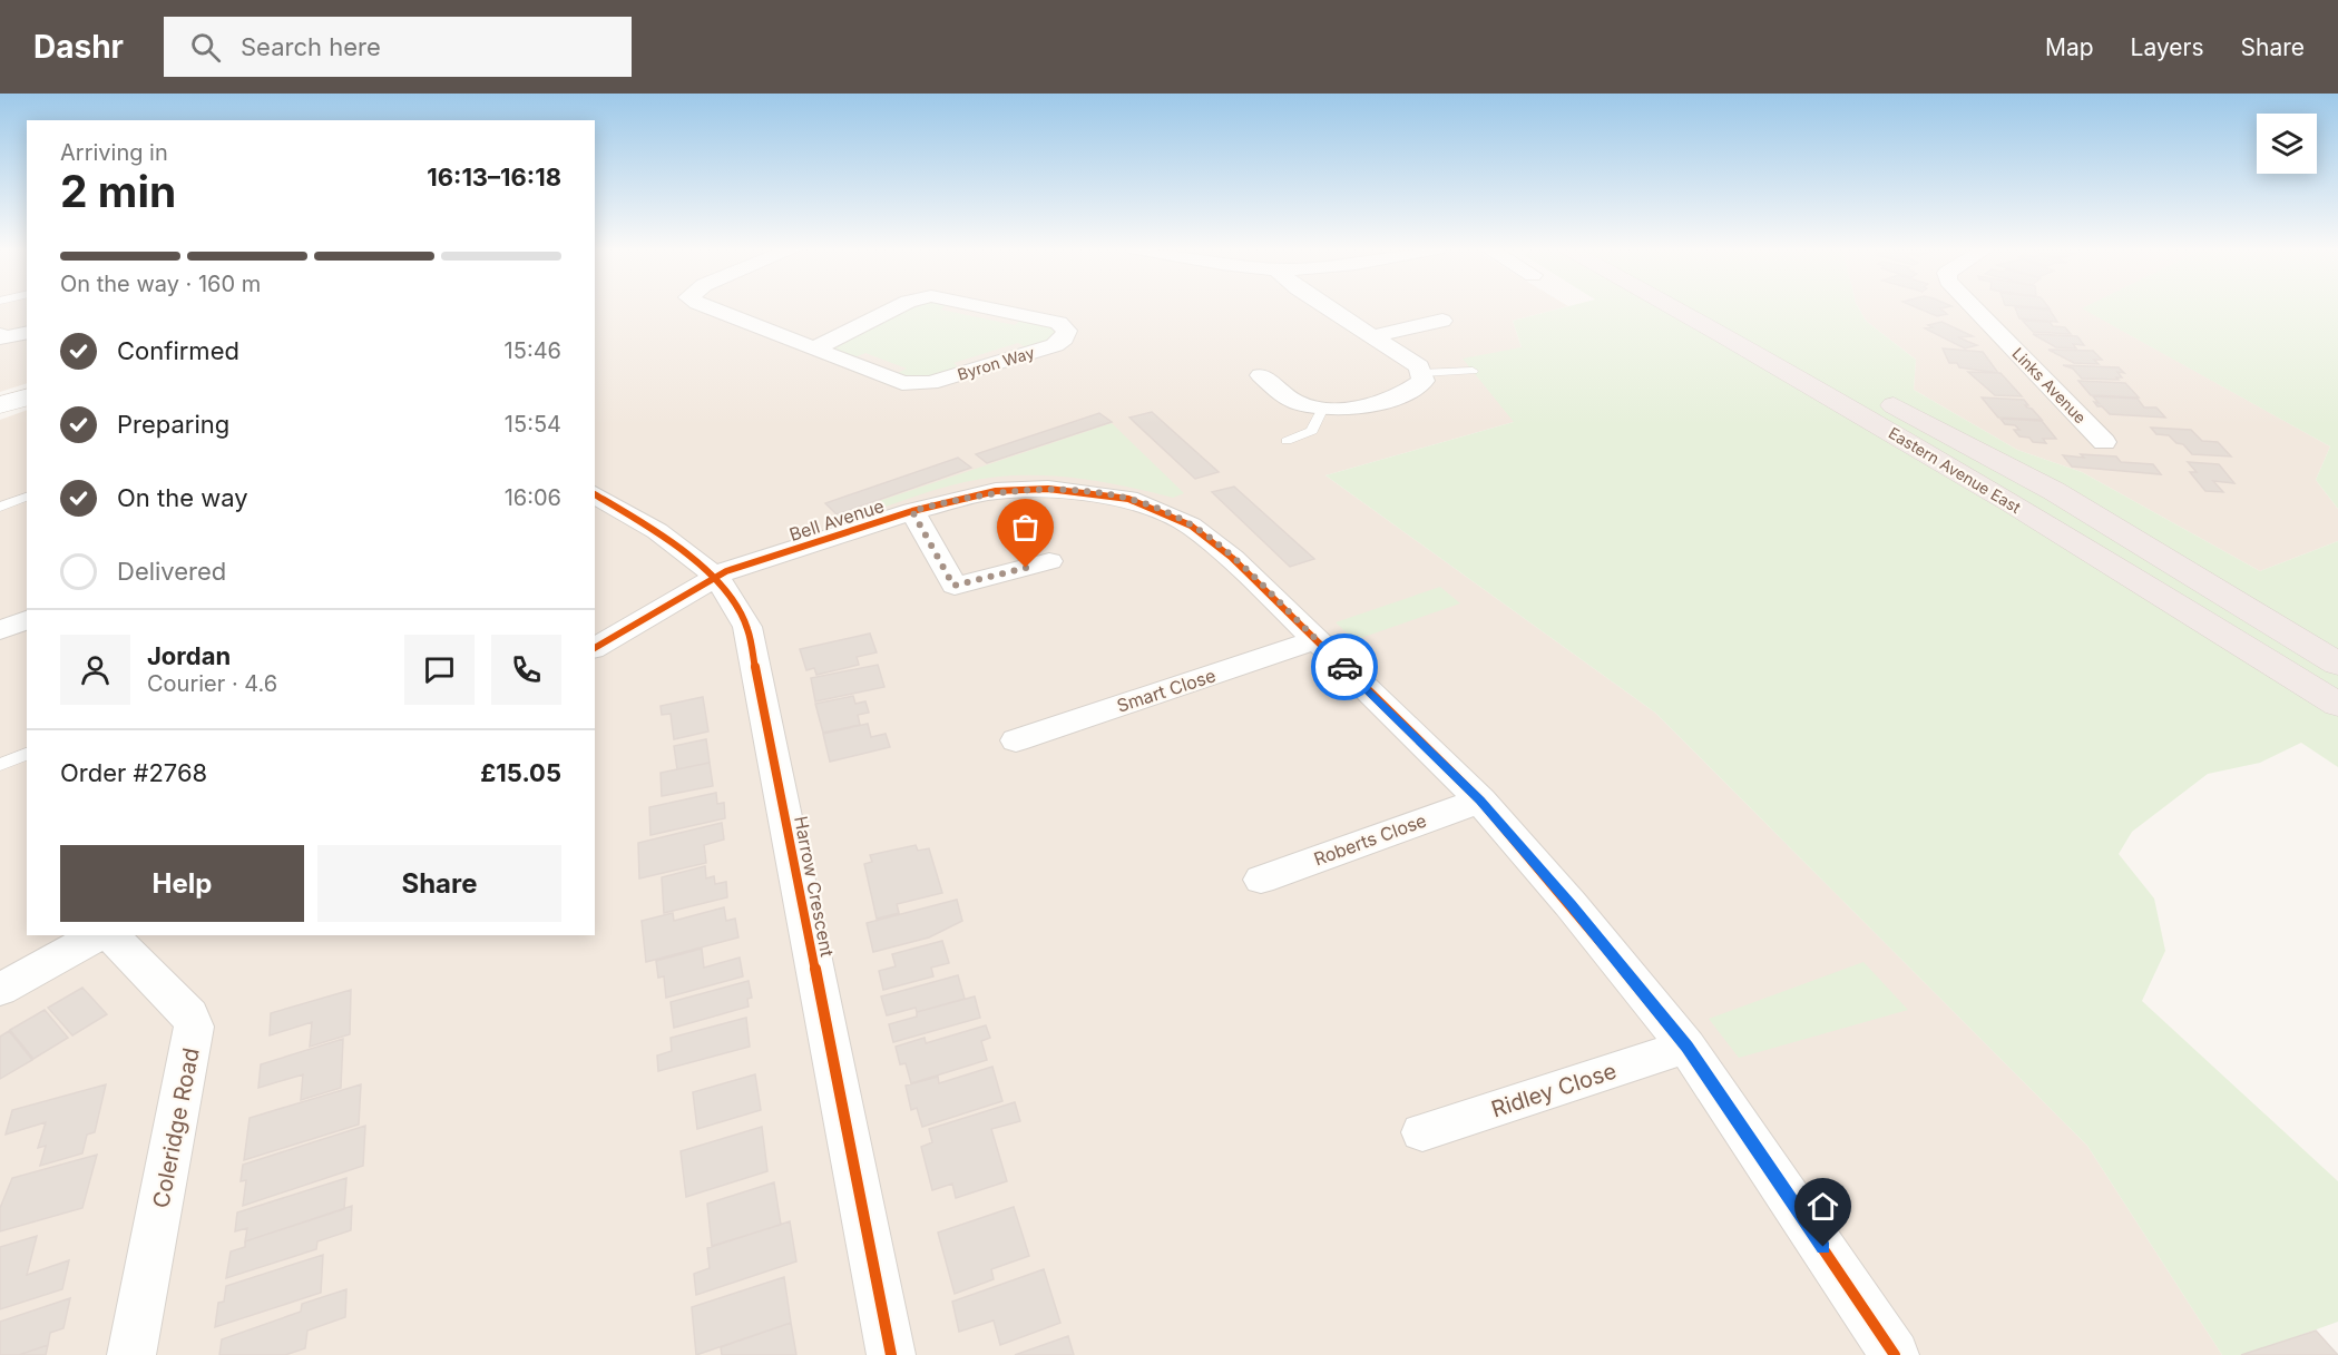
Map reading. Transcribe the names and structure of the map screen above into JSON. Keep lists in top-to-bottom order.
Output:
{
  "streets": {
    "highway": ["Eastern Avenue East"],
    "street": [
      "Byron Way",
      "Links Avenue",
      "Bell Avenue",
      "Smart Close",
      "Roberts Close",
      "Harrow Crescent",
      "Ridley Close",
      "Coleridge Road"
    ]
  },
  "crossings": [
    ["Bell Avenue", "Smart Close"],
    ["Bell Avenue", "Roberts Close"],
    ["Bell Avenue", "Harrow Crescent"],
    ["Bell Avenue", "Ridley Close"]
  ],
  "page": {
    "header": "Dashr",
    "search": "Search here",
    "nav": ["Map", "Layers", "Share"],
    "heading": ["2 min", "Arriving in", "16:13–16:18"],
    "panel": [
      "Jordan",
      "Courier · 4.6",
      "Order #2768",
      "£15.05"
    ],
    "bar": "On the way · 160 m",
    "list": [
      ["Confirmed", "15:46"],
      ["Preparing", "15:54"],
      ["On the way", "16:06"],
      "Delivered"
    ],
    "buttons": ["Help", "Share"]
  }
}
